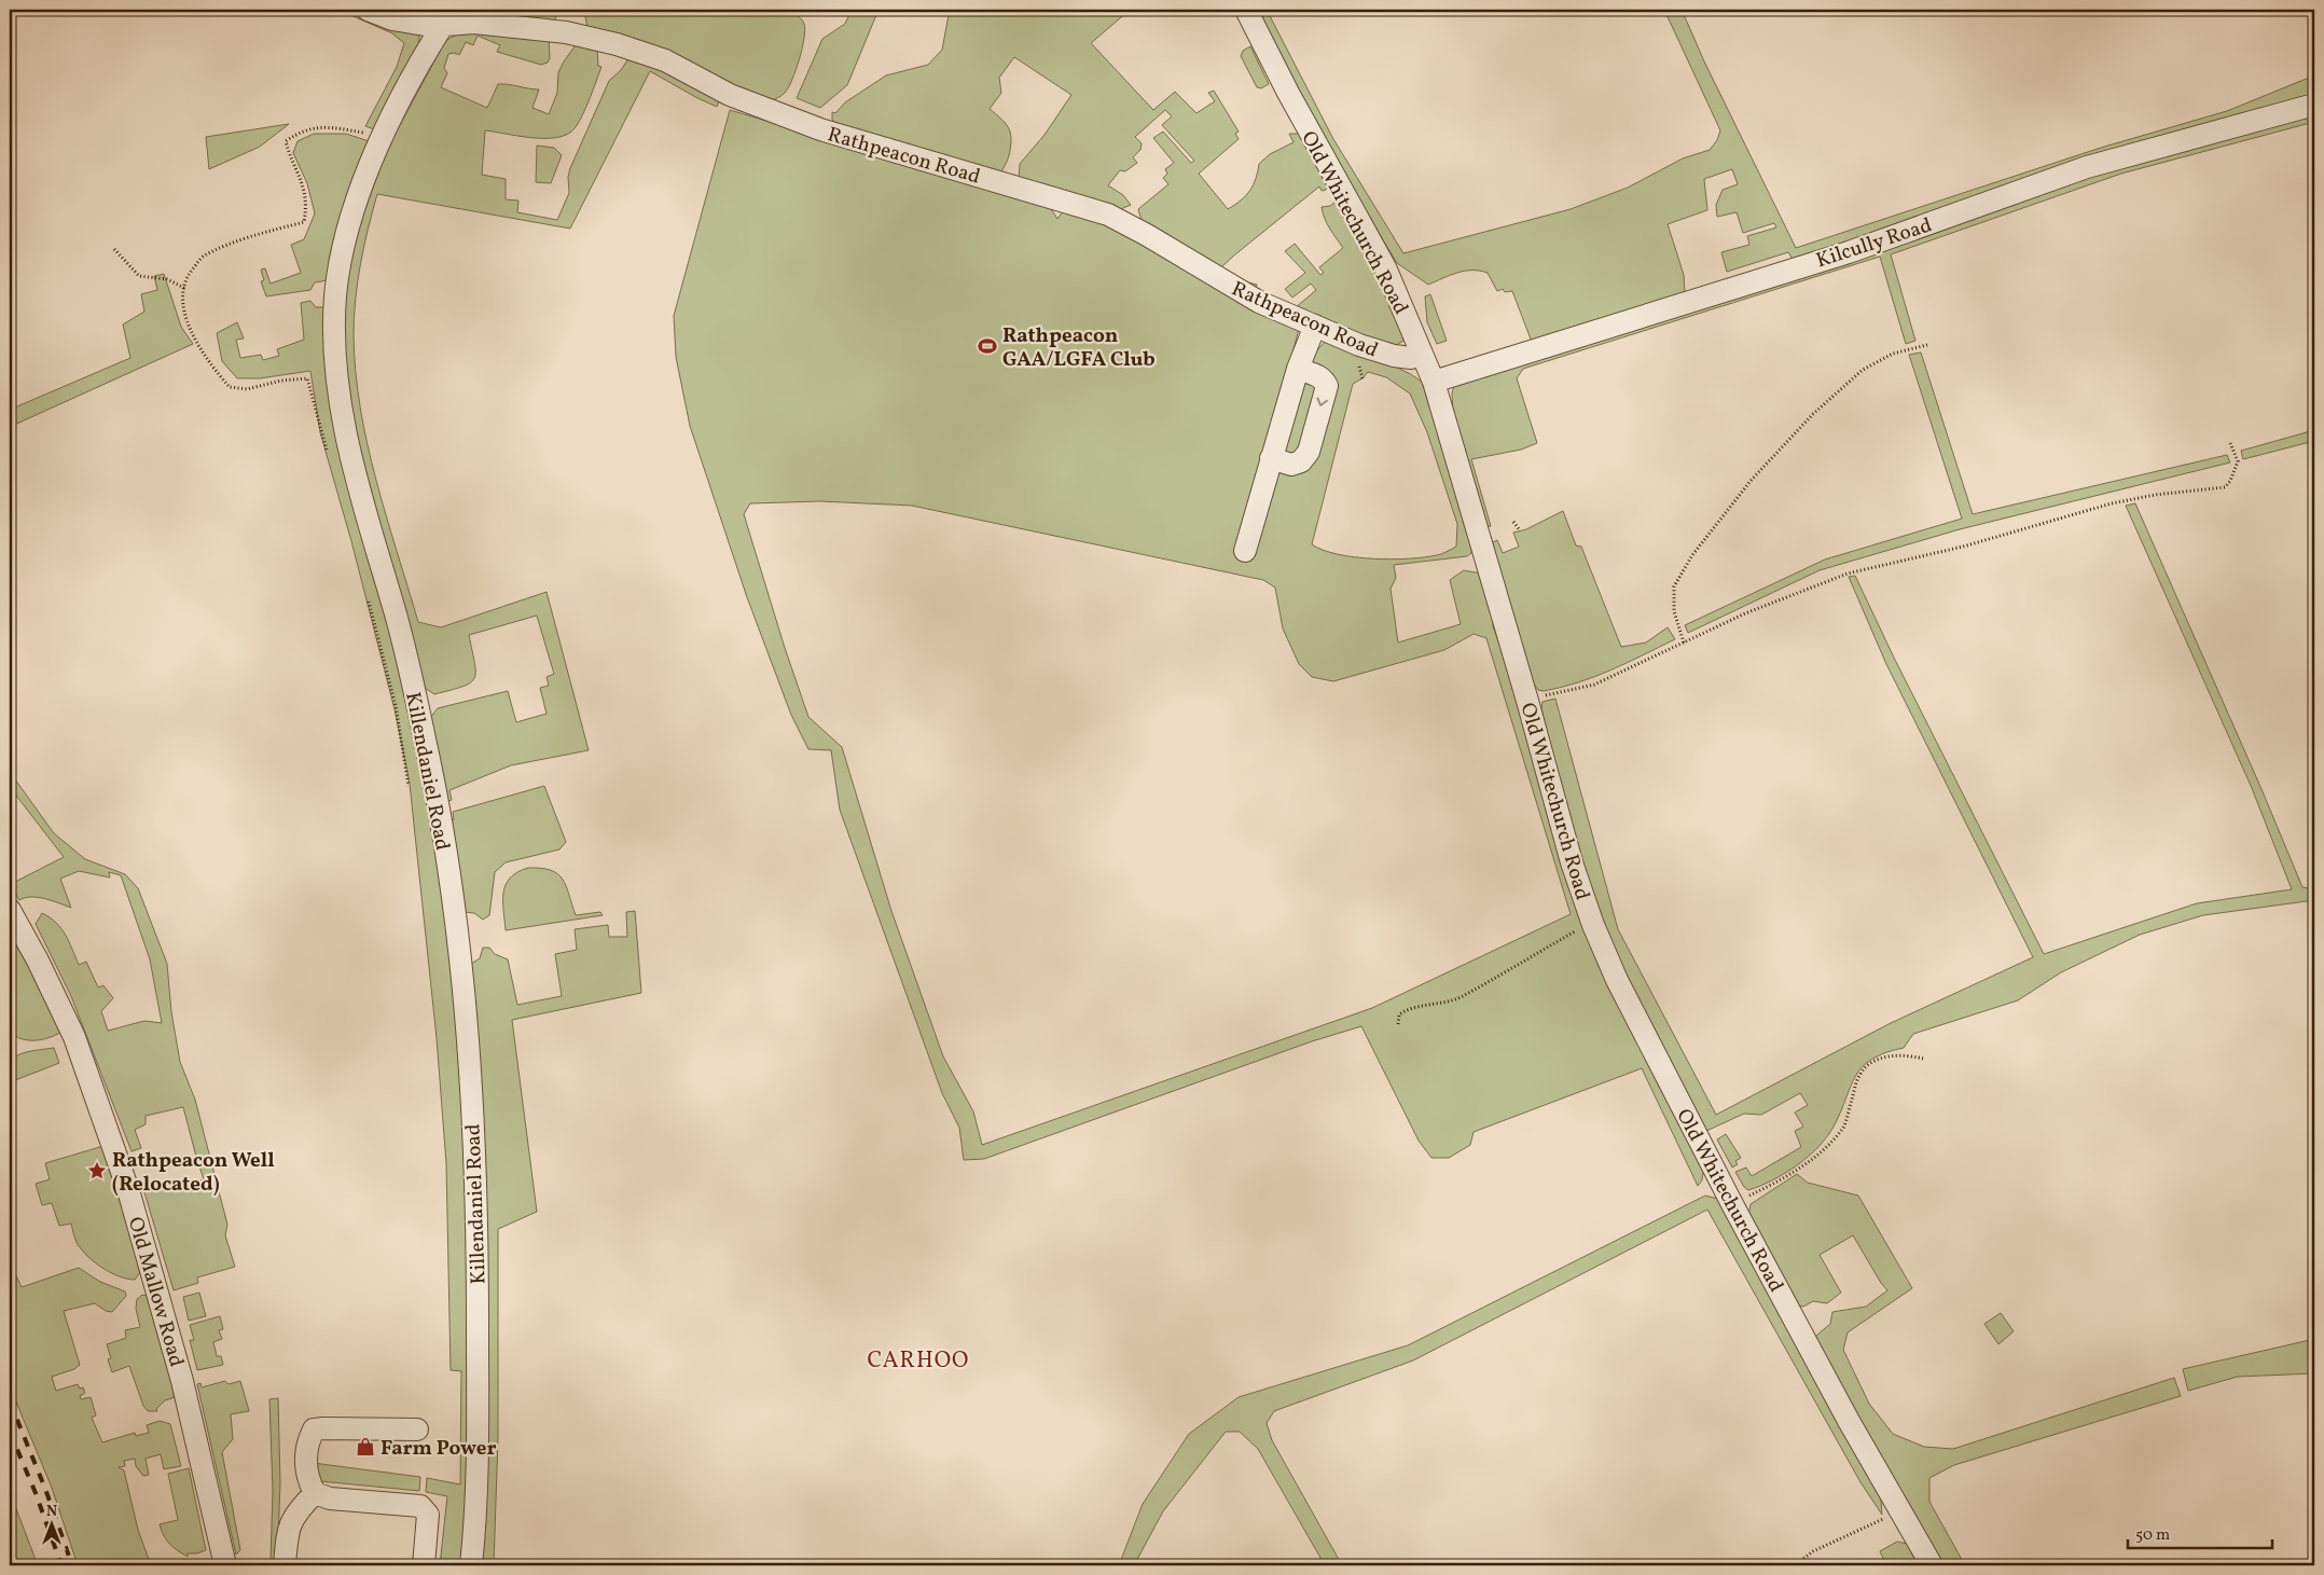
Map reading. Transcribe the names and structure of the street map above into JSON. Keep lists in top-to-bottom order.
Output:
{
  "streets": {
    "street": [
      "Rathpeacon Road",
      "Old Whitechurch Road",
      "Kilcully Road",
      "Killendaniel Road",
      "Old Mallow Road"
    ]
  },
  "crossings": [
    ["Rathpeacon Road", "Old Whitechurch Road"],
    ["Rathpeacon Road", "Killendaniel Road"],
    ["Old Whitechurch Road", "Kilcully Road"]
  ],
  "districts": ["CARHOO"],
  "places": {
    "sports": ["Rathpeacon GAA/LGFA Club"],
    "place": ["Rathpeacon Well (Relocated)"],
    "shop": ["Farm Power"]
  },
  "scale_bar": "50 m",
  "north": "top"
}
